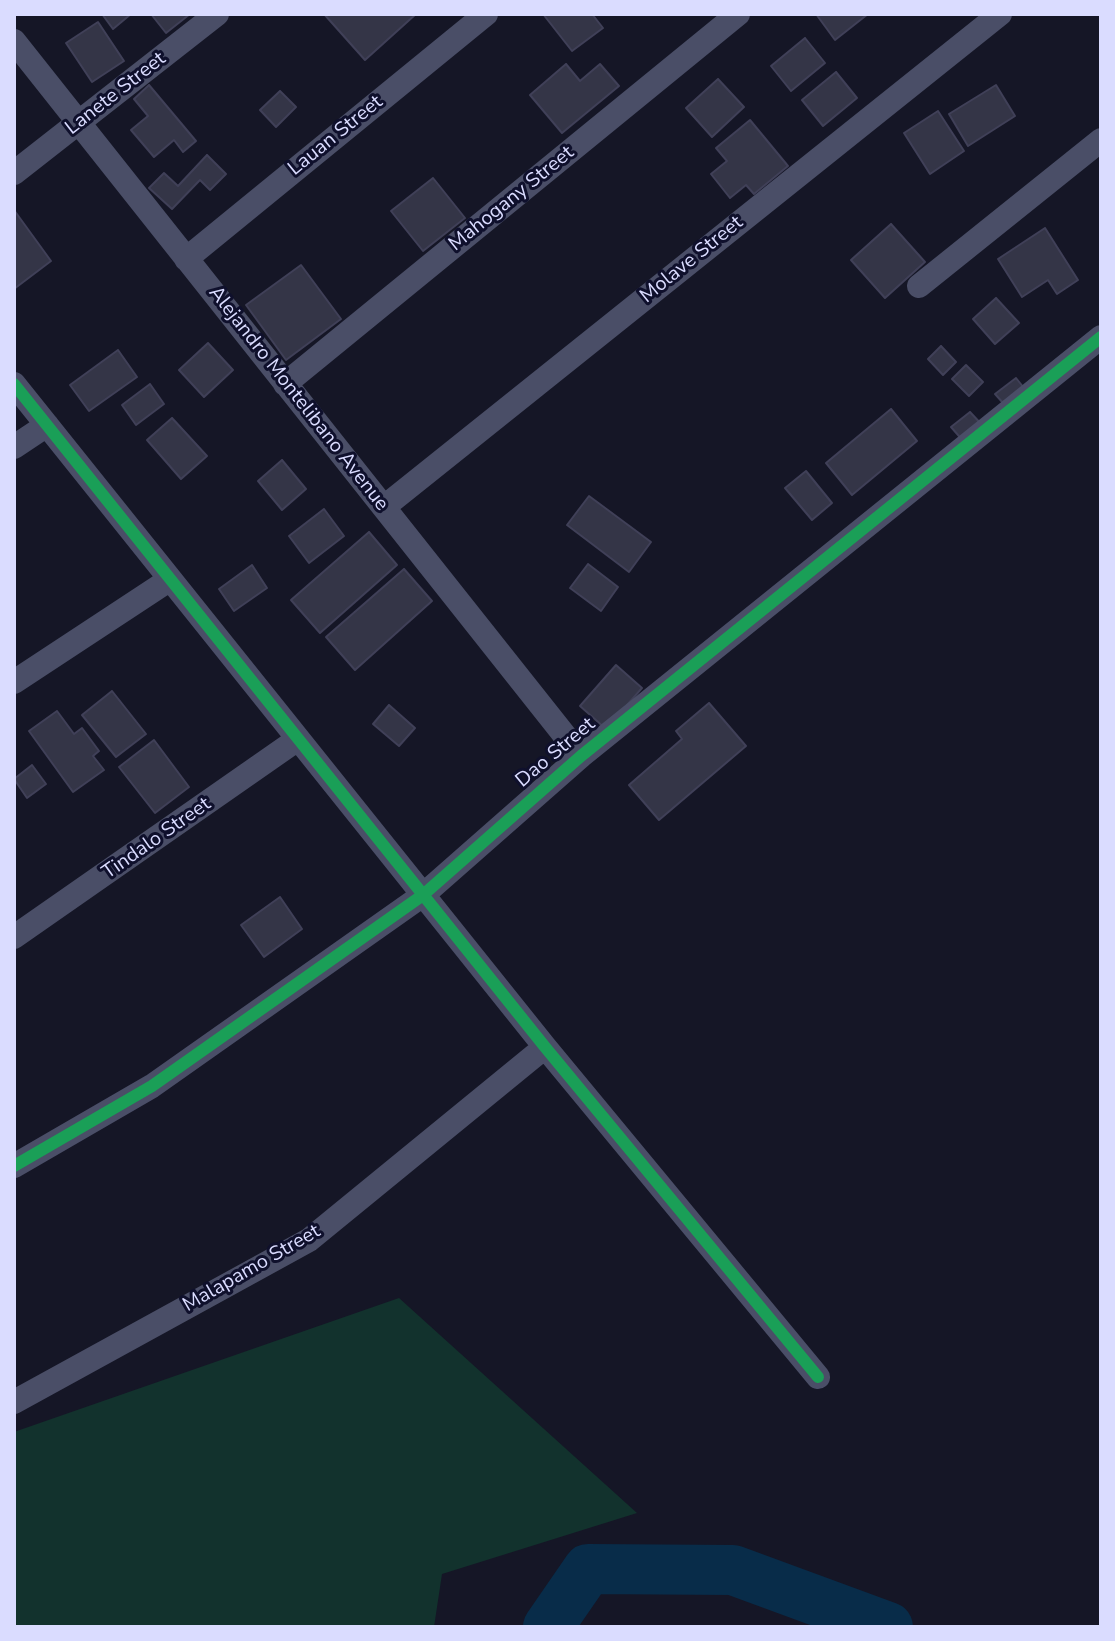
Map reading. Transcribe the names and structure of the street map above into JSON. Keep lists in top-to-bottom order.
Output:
{
  "streets": {
    "street": [
      "Lanete Street",
      "Lauan Street",
      "Mahogany Street",
      "Molave Street",
      "Alejandro Montelibano Avenue",
      "Dao Street",
      "Tindalo Street",
      "Malapamo Street"
    ]
  },
  "crossings": [
    ["Lanete Street", "Alejandro Montelibano Avenue"],
    ["Lauan Street", "Alejandro Montelibano Avenue"],
    ["Mahogany Street", "Alejandro Montelibano Avenue"],
    ["Molave Street", "Alejandro Montelibano Avenue"],
    ["Alejandro Montelibano Avenue", "Dao Street"]
  ]
}
